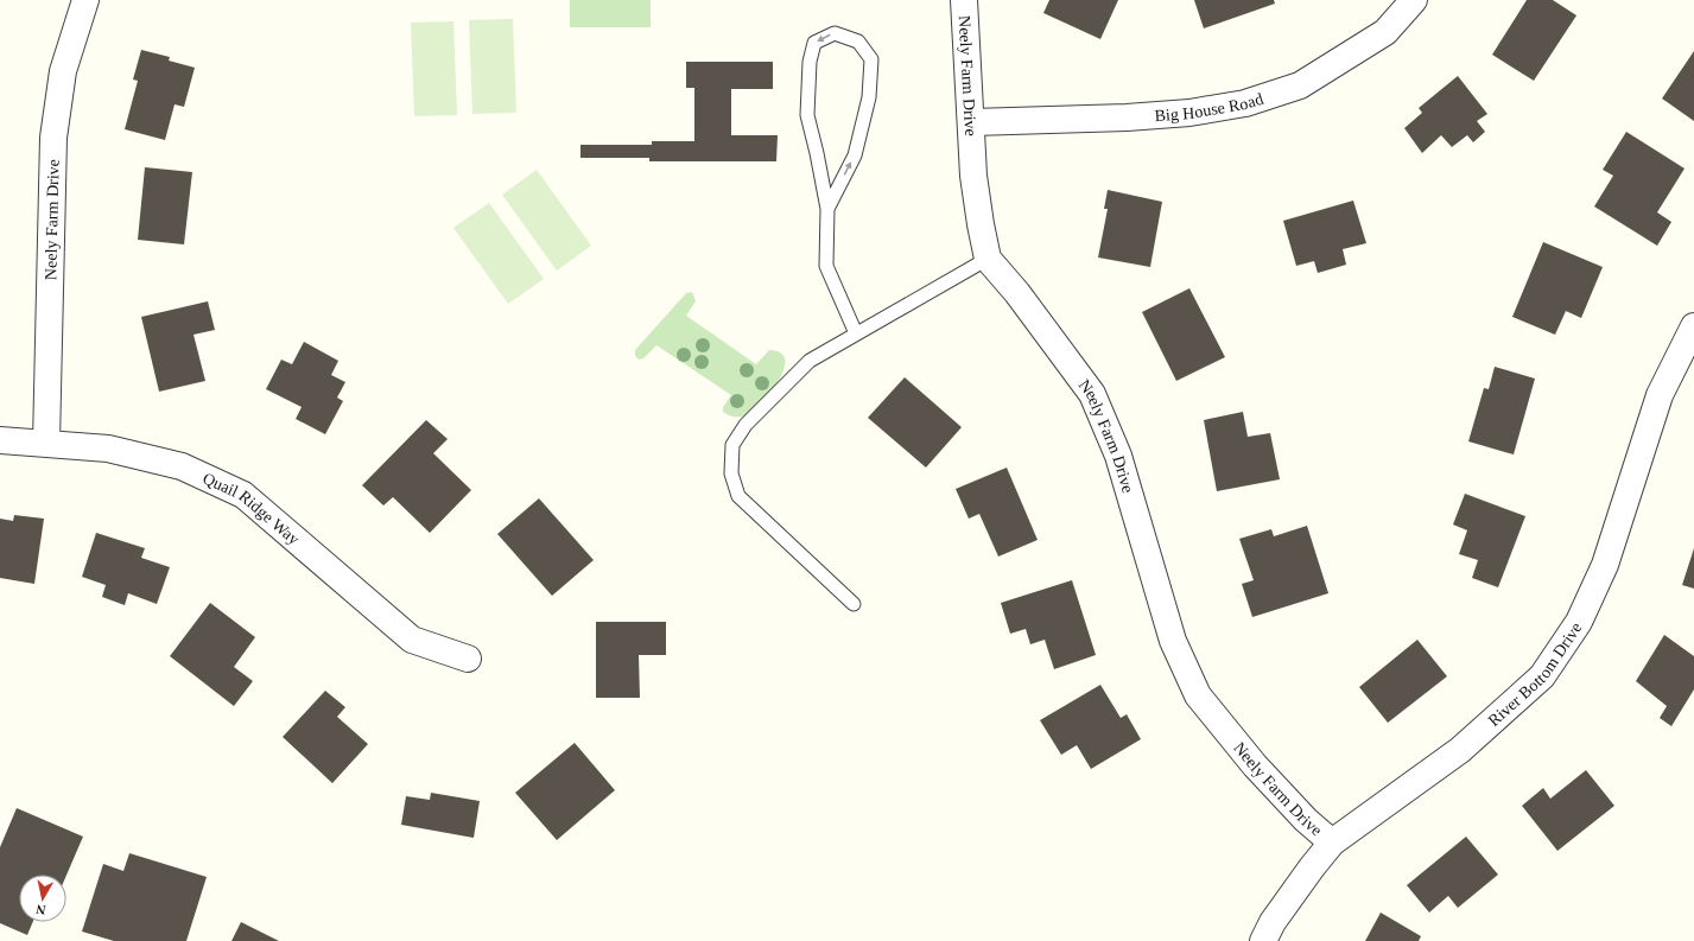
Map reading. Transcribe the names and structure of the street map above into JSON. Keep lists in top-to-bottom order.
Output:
{
  "streets": {
    "street": [
      "Neely Farm Drive",
      "Big House Road",
      "Quail Ridge Way",
      "River Bottom Drive"
    ]
  },
  "crossings": [
    ["Neely Farm Drive", "Big House Road"],
    ["Neely Farm Drive", "Quail Ridge Way"],
    ["Neely Farm Drive", "River Bottom Drive"]
  ],
  "north": "bottom"
}
